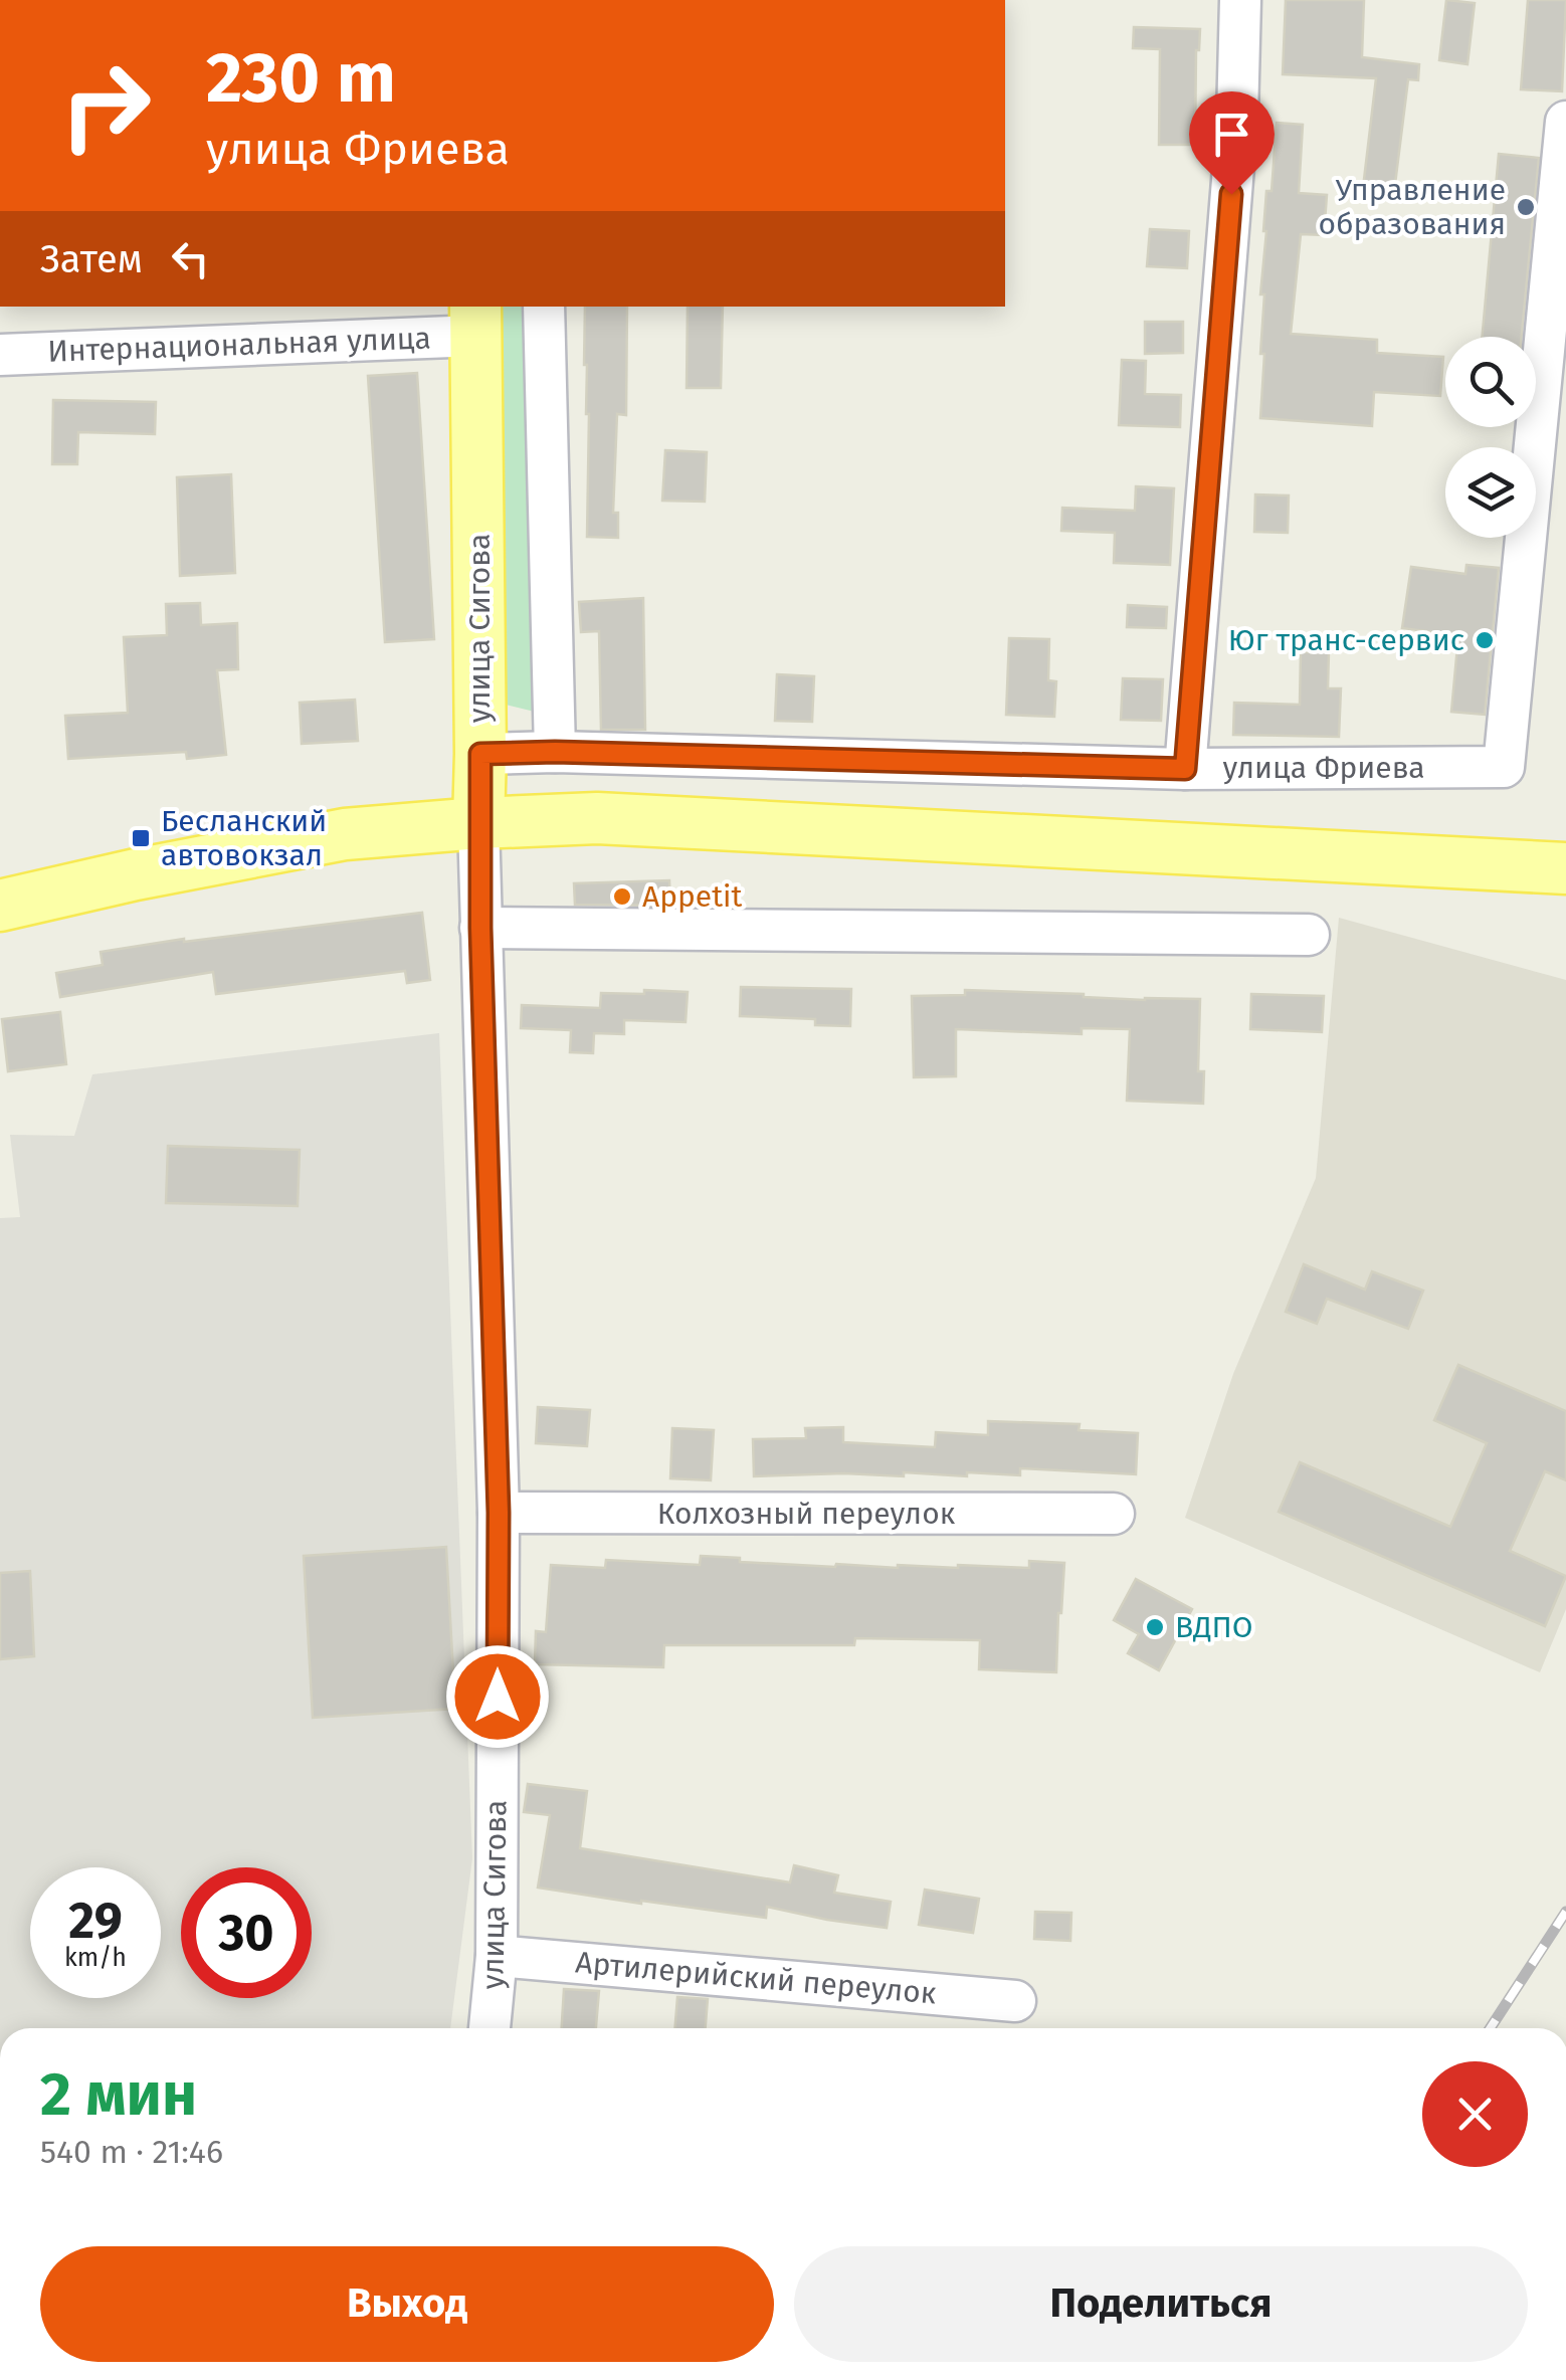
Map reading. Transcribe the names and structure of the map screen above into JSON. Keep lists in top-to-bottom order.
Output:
{
  "streets": {
    "main road": ["улица Сигова"],
    "street": [
      "Интернациональная улица",
      "улица Фриева",
      "Колхозный переулок",
      "Артилерийский переулок"
    ]
  },
  "crossings": [
    ["Интернациональная улица", "улица Сигова"],
    ["улица Сигова", "улица Фриева"],
    ["улица Сигова", "Колхозный переулок"],
    ["улица Сигова", "Артилерийский переулок"]
  ],
  "places": {
    "other": [
      "Управление образования",
      "Юг транс-сервис",
      "Appetit",
      "ВДПО"
    ],
    "transit": ["Бесланский автовокзал"]
  },
  "page": {
    "turn": ["230 m", "улица Фриева"],
    "then": "Затем",
    "speed": "29 km/h",
    "limit": "30",
    "heading": ["2 мин", "540 m · 21:46"],
    "buttons": ["Выход", "Поделиться"]
  }
}
